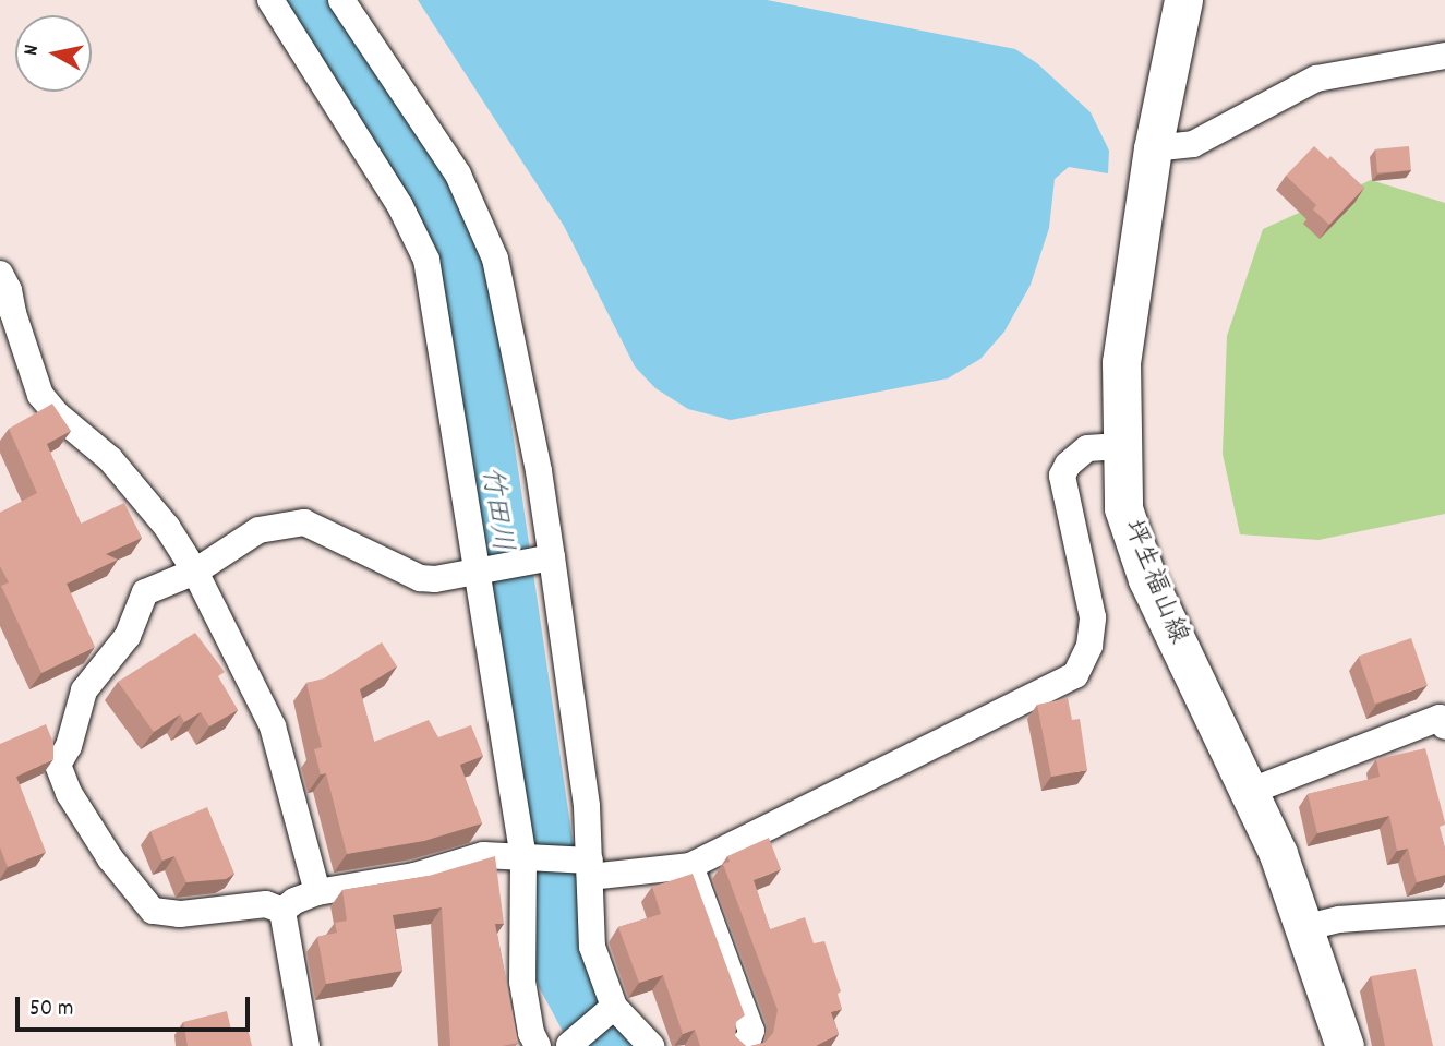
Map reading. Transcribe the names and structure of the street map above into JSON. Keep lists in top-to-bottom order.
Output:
{
  "streets": {
    "main road": ["坪生福山線"]
  },
  "water": ["竹田川"],
  "scale_bar": "50 m",
  "north": "left"
}
